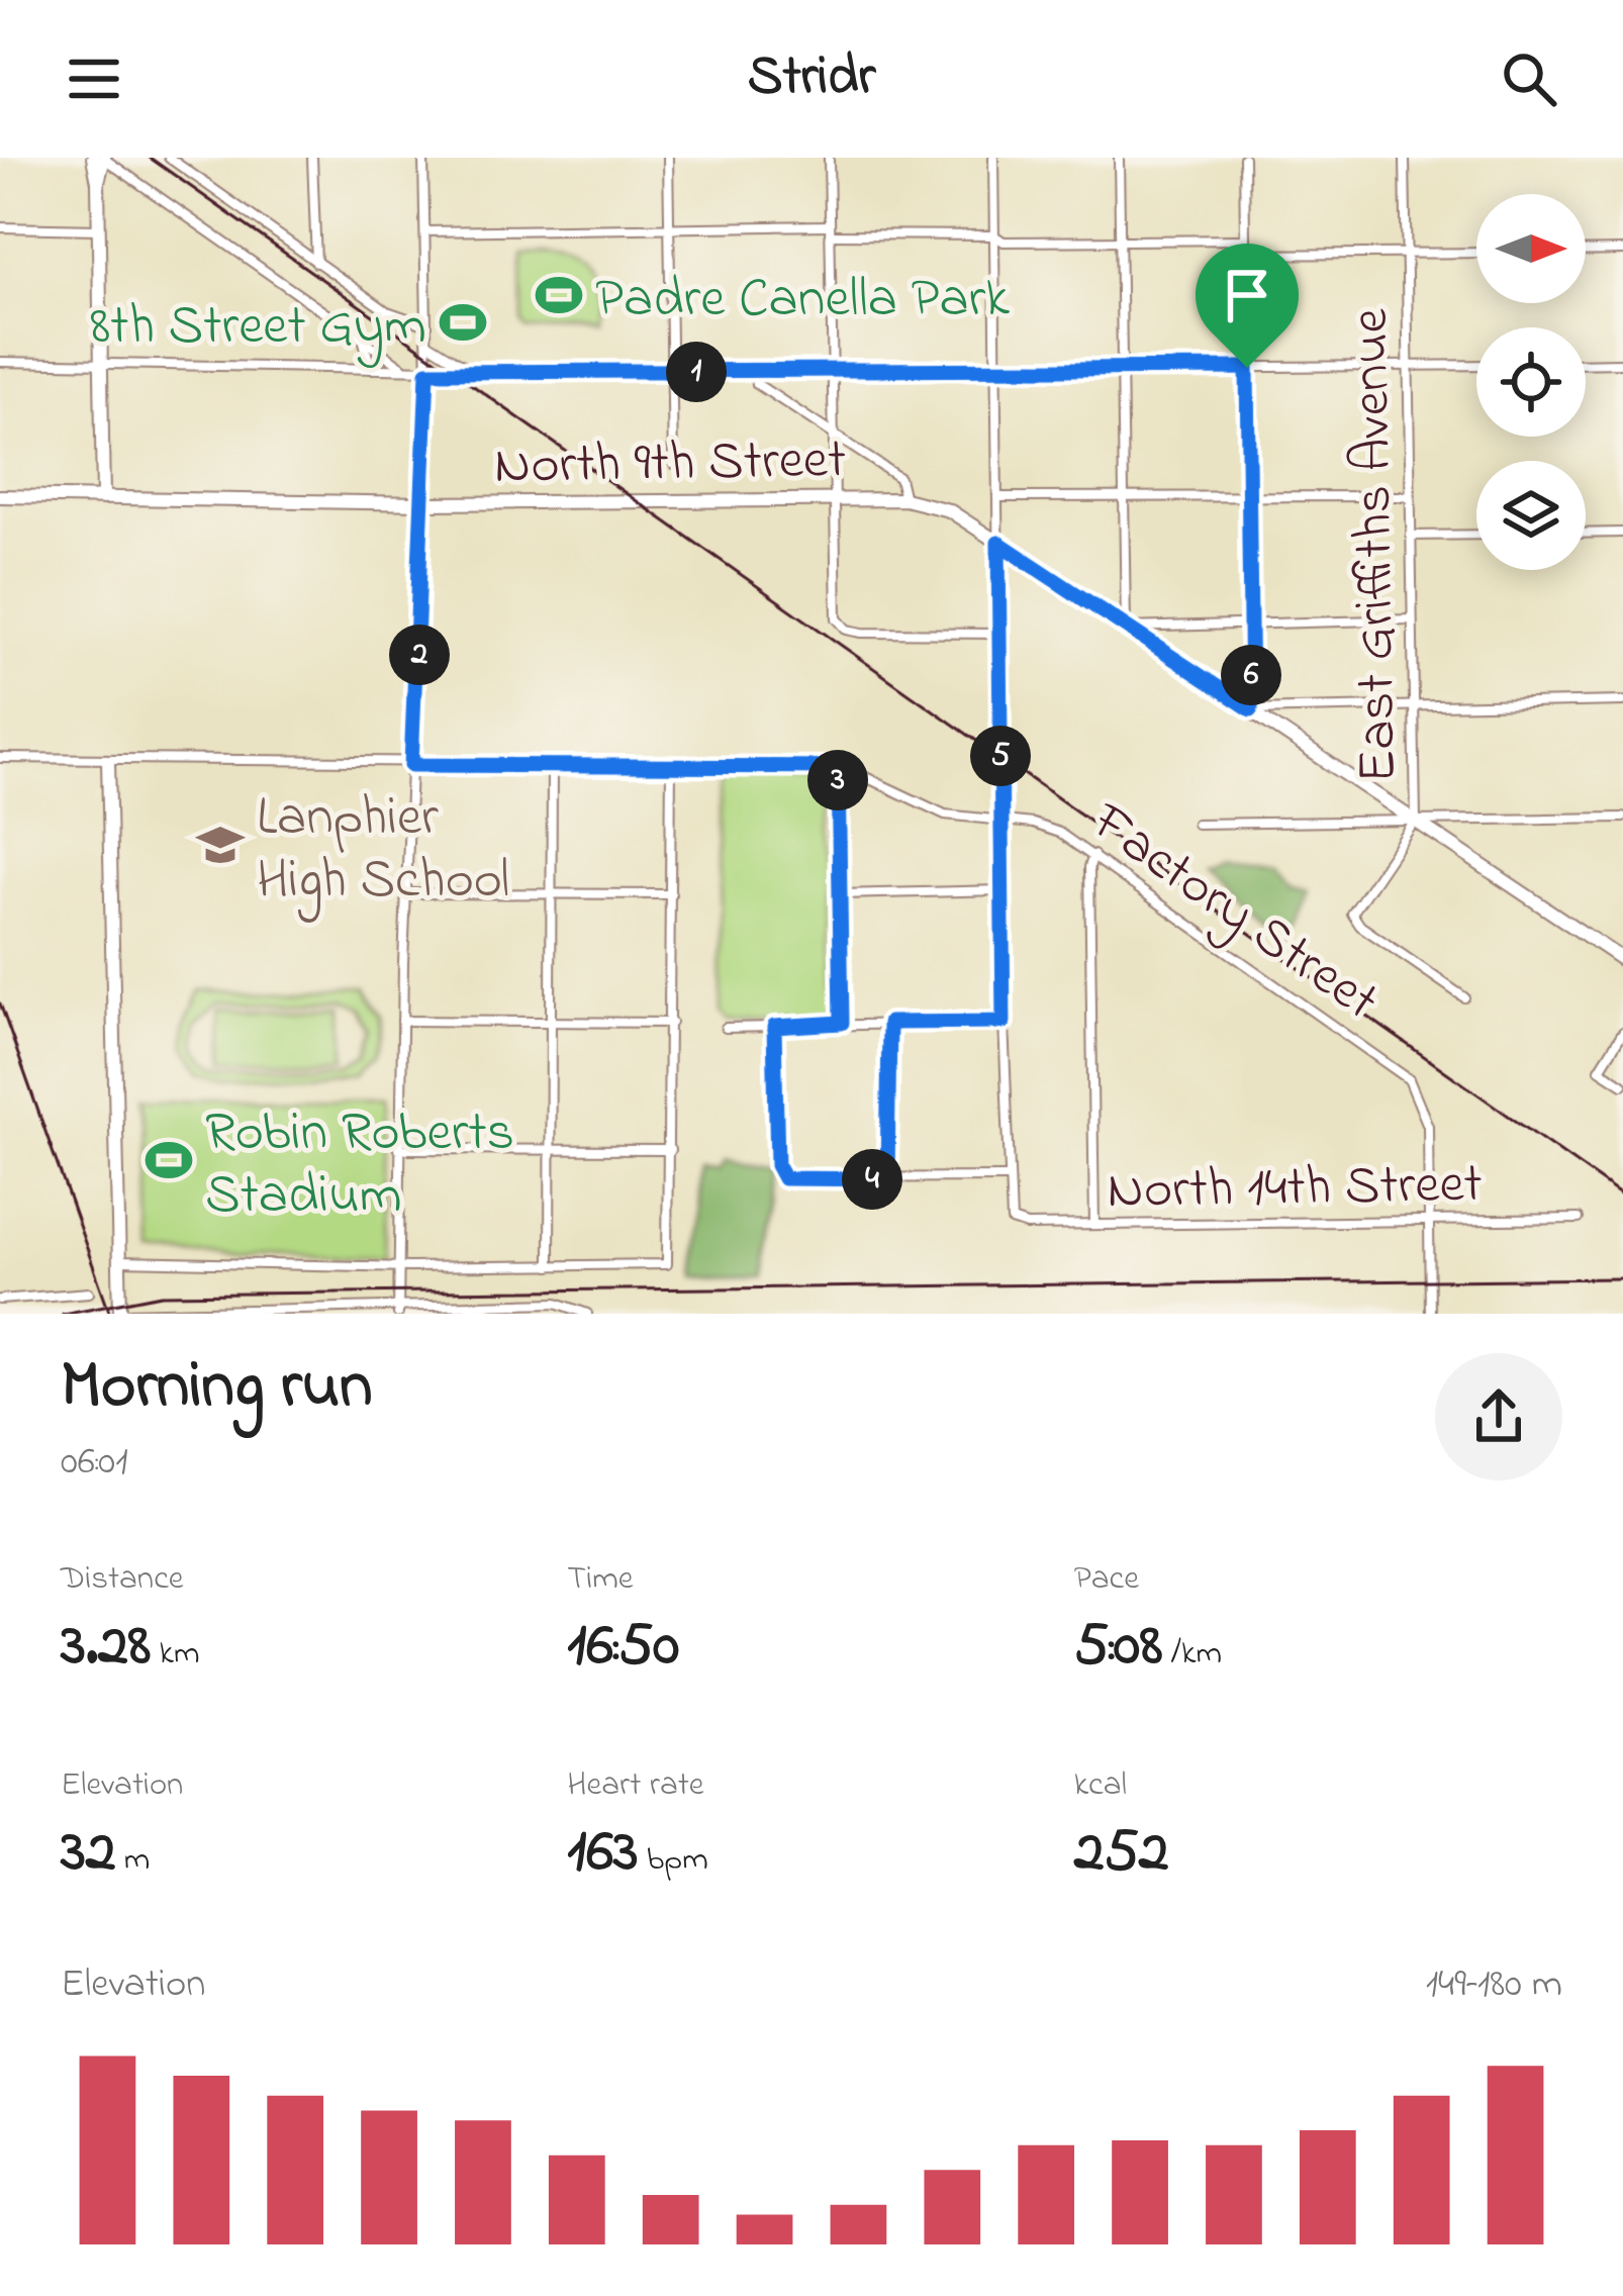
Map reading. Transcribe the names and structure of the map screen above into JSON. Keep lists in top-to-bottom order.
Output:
{
  "streets": {
    "main road": ["North 9th Street"],
    "street": ["East Griffiths Avenue", "Factory Street", "North 14th Street"]
  },
  "crossings": [
    ["North 9th Street", "East Griffiths Avenue"],
    ["Factory Street", "North 14th Street"]
  ],
  "places": {
    "sports": ["Padre Canella Park", "8th Street Gym", "Robin Roberts Stadium"],
    "school or university": ["Lanphier High School"]
  },
  "north": "right",
  "page": {
    "header": "Stridr",
    "pins": [
      "1",
      "2",
      "6",
      "5",
      "3",
      "4"
    ],
    "heading": ["Morning run", "06:01"],
    "stats": [
      ["Distance", "3.28 km"],
      ["Time", "16:50"],
      ["Pace", "5:08 /km"],
      ["Elevation", "32 m"],
      ["Heart rate", "163 bpm"],
      ["kcal", "252"]
    ],
    "chart": ["Elevation", "149–180 m"]
  }
}
